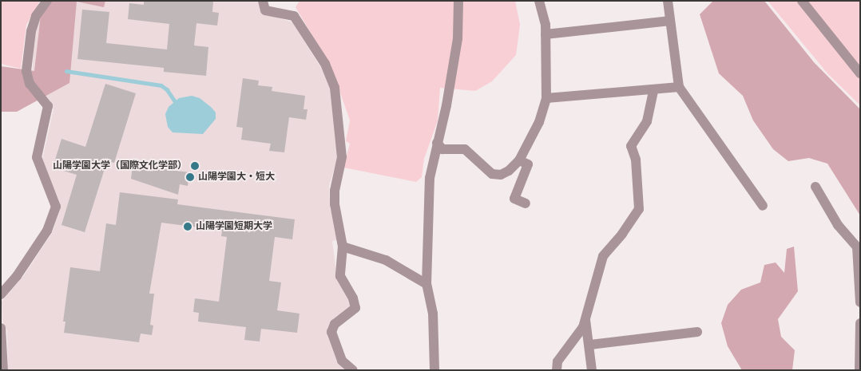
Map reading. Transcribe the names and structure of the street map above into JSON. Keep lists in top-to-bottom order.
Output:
{
  "places": ["山陽学園大学（国際文化学部）", "山陽学園大・短大", "山陽学園短期大学"]
}
